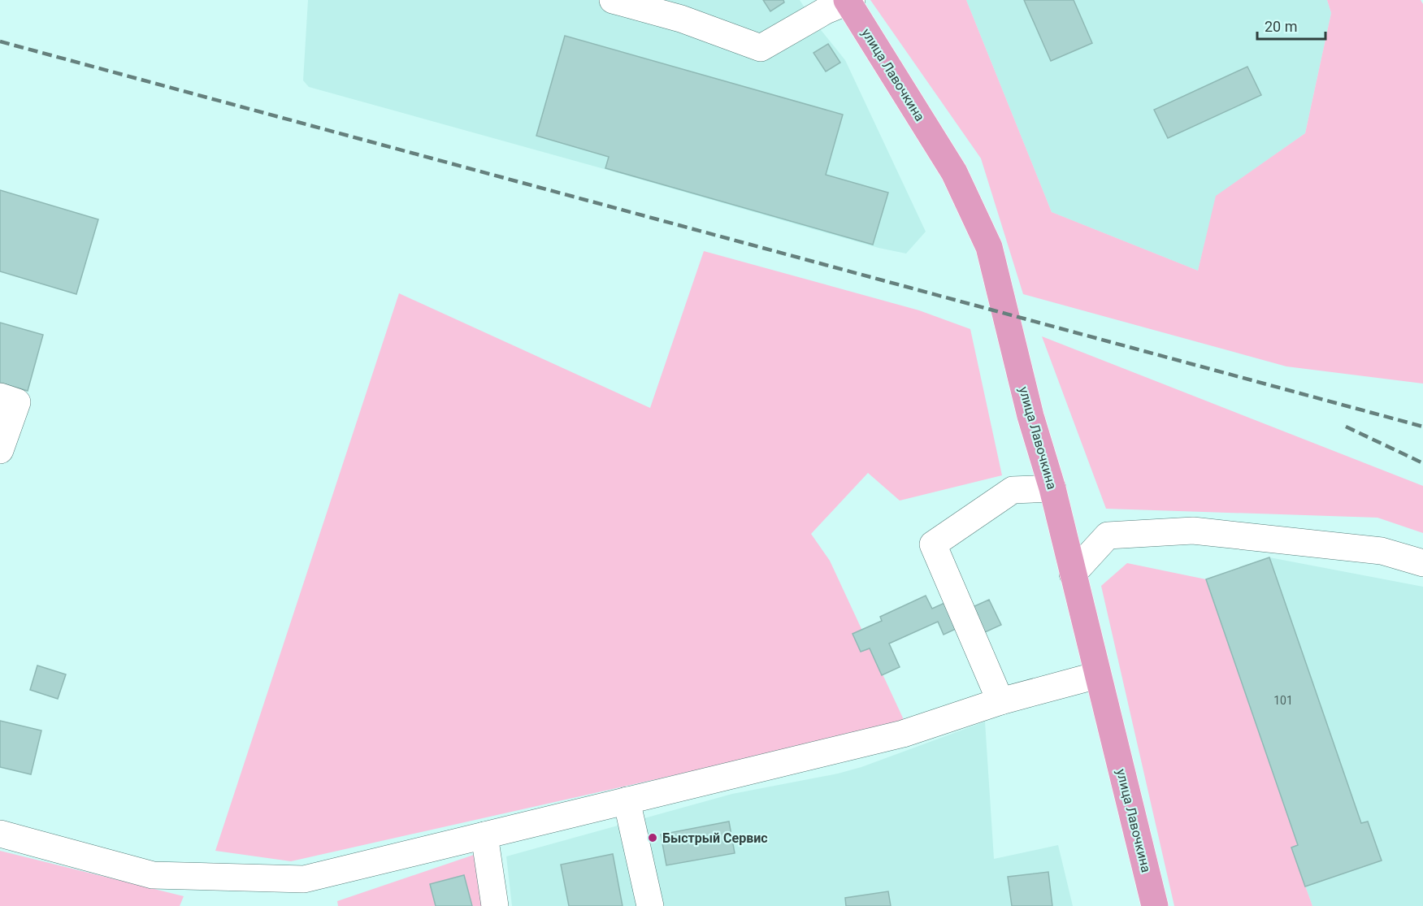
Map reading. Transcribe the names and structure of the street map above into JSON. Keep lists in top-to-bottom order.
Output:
{
  "streets": {
    "main road": ["улица Лавочкина"]
  },
  "places": ["Быстрый Сервис"],
  "house_numbers": ["101"],
  "scale_bar": "20 m"
}
